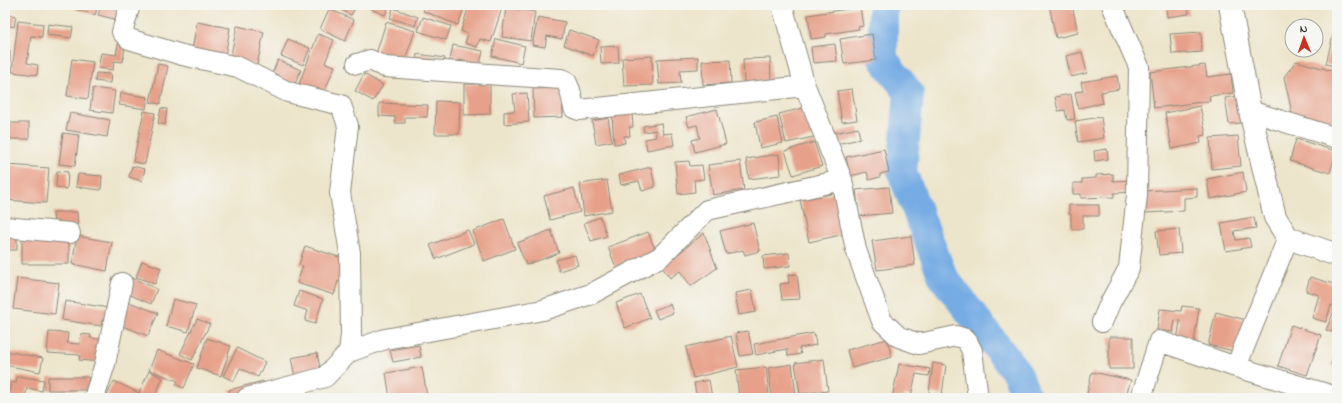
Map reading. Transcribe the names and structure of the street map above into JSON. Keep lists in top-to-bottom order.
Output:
{
  "north": "top"
}
